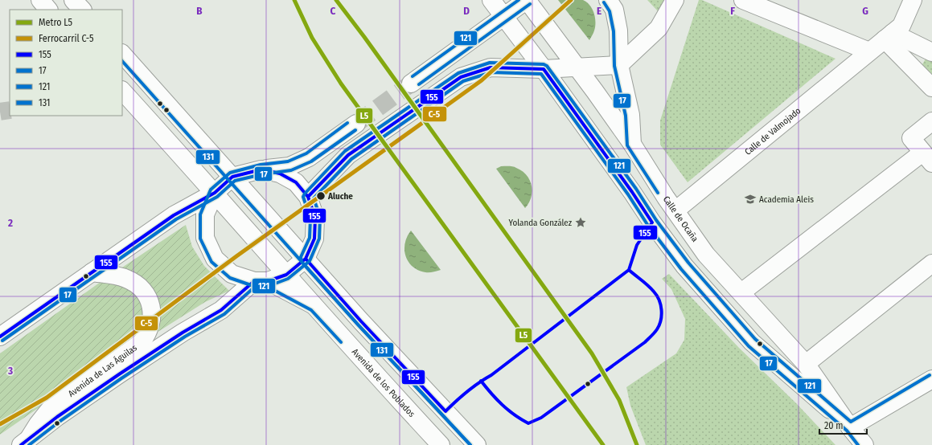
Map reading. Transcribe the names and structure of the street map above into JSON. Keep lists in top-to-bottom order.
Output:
{
  "streets": {
    "street": [
      "Calle de Valmojado",
      "Calle de Ocaña",
      "Avenida de Las Águilas",
      "Avenida de los Poblados"
    ]
  },
  "crossings": [
    ["Calle de Valmojado", "Calle de Ocaña"],
    ["Avenida de Las Águilas", "Avenida de los Poblados"]
  ],
  "places": {
    "other": ["Aluche"],
    "school or university": ["Academia Aleis"],
    "place": ["Yolanda González"]
  },
  "lines": [
    "metro line L5",
    "rail line C-5",
    "transit line 121",
    "transit line 17",
    "transit line 131",
    "transit line 155"
  ],
  "legend": [
    "Metro L5",
    "Ferrocarril C-5",
    "155",
    "17",
    "121",
    "131"
  ],
  "scale_bar": "20 m",
  "grid": {
    "columns": [
      "B",
      "C",
      "D",
      "E",
      "F",
      "G"
    ],
    "rows": ["2", "3"]
  }
}
